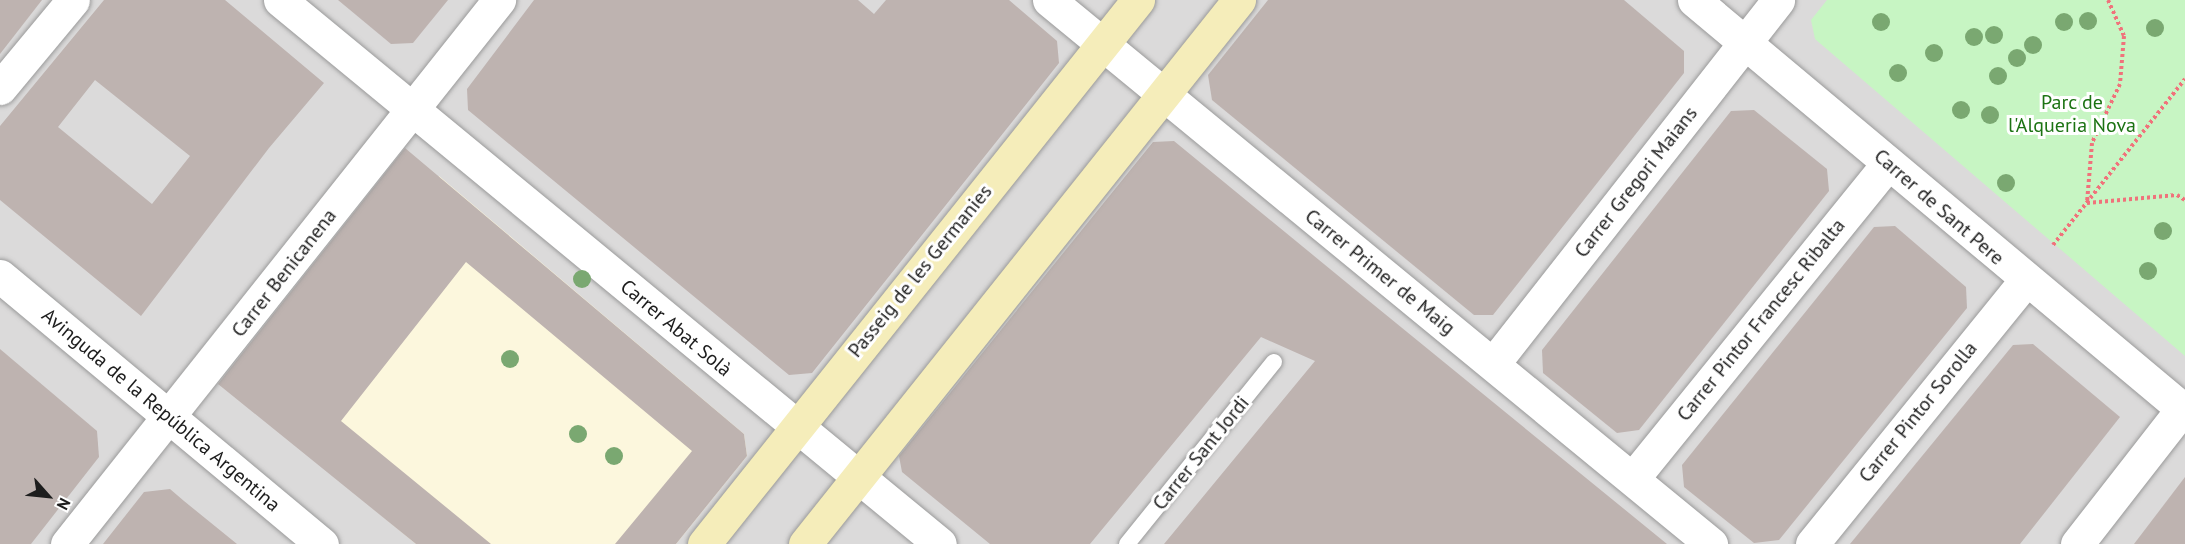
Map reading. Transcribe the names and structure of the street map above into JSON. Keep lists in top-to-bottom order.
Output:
{
  "streets": {
    "street": [
      "Carrer Gregori Maians",
      "Carrer de Sant Pere",
      "Passeig de les Germanies",
      "Carrer Primer de Maig",
      "Carrer Benicanena",
      "Carrer Pintor Francesc Ribalta",
      "Carrer Abat Solà",
      "Avinguda de la República Argentina",
      "Carrer Pintor Sorolla"
    ],
    "lane": ["Carrer Sant Jordi"]
  },
  "crossings": [
    ["Carrer Gregori Maians", "Carrer de Sant Pere"],
    ["Carrer Gregori Maians", "Carrer Primer de Maig"],
    ["Carrer de Sant Pere", "Carrer Pintor Francesc Ribalta"],
    ["Carrer de Sant Pere", "Carrer Pintor Sorolla"],
    ["Passeig de les Germanies", "Carrer Primer de Maig"],
    ["Passeig de les Germanies", "Carrer Abat Solà"],
    ["Carrer Primer de Maig", "Carrer Pintor Francesc Ribalta"],
    ["Carrer Benicanena", "Carrer Abat Solà"],
    ["Carrer Benicanena", "Avinguda de la República Argentina"]
  ],
  "parks": ["Parc de l'Alqueria Nova"],
  "north": "bottom right"
}
